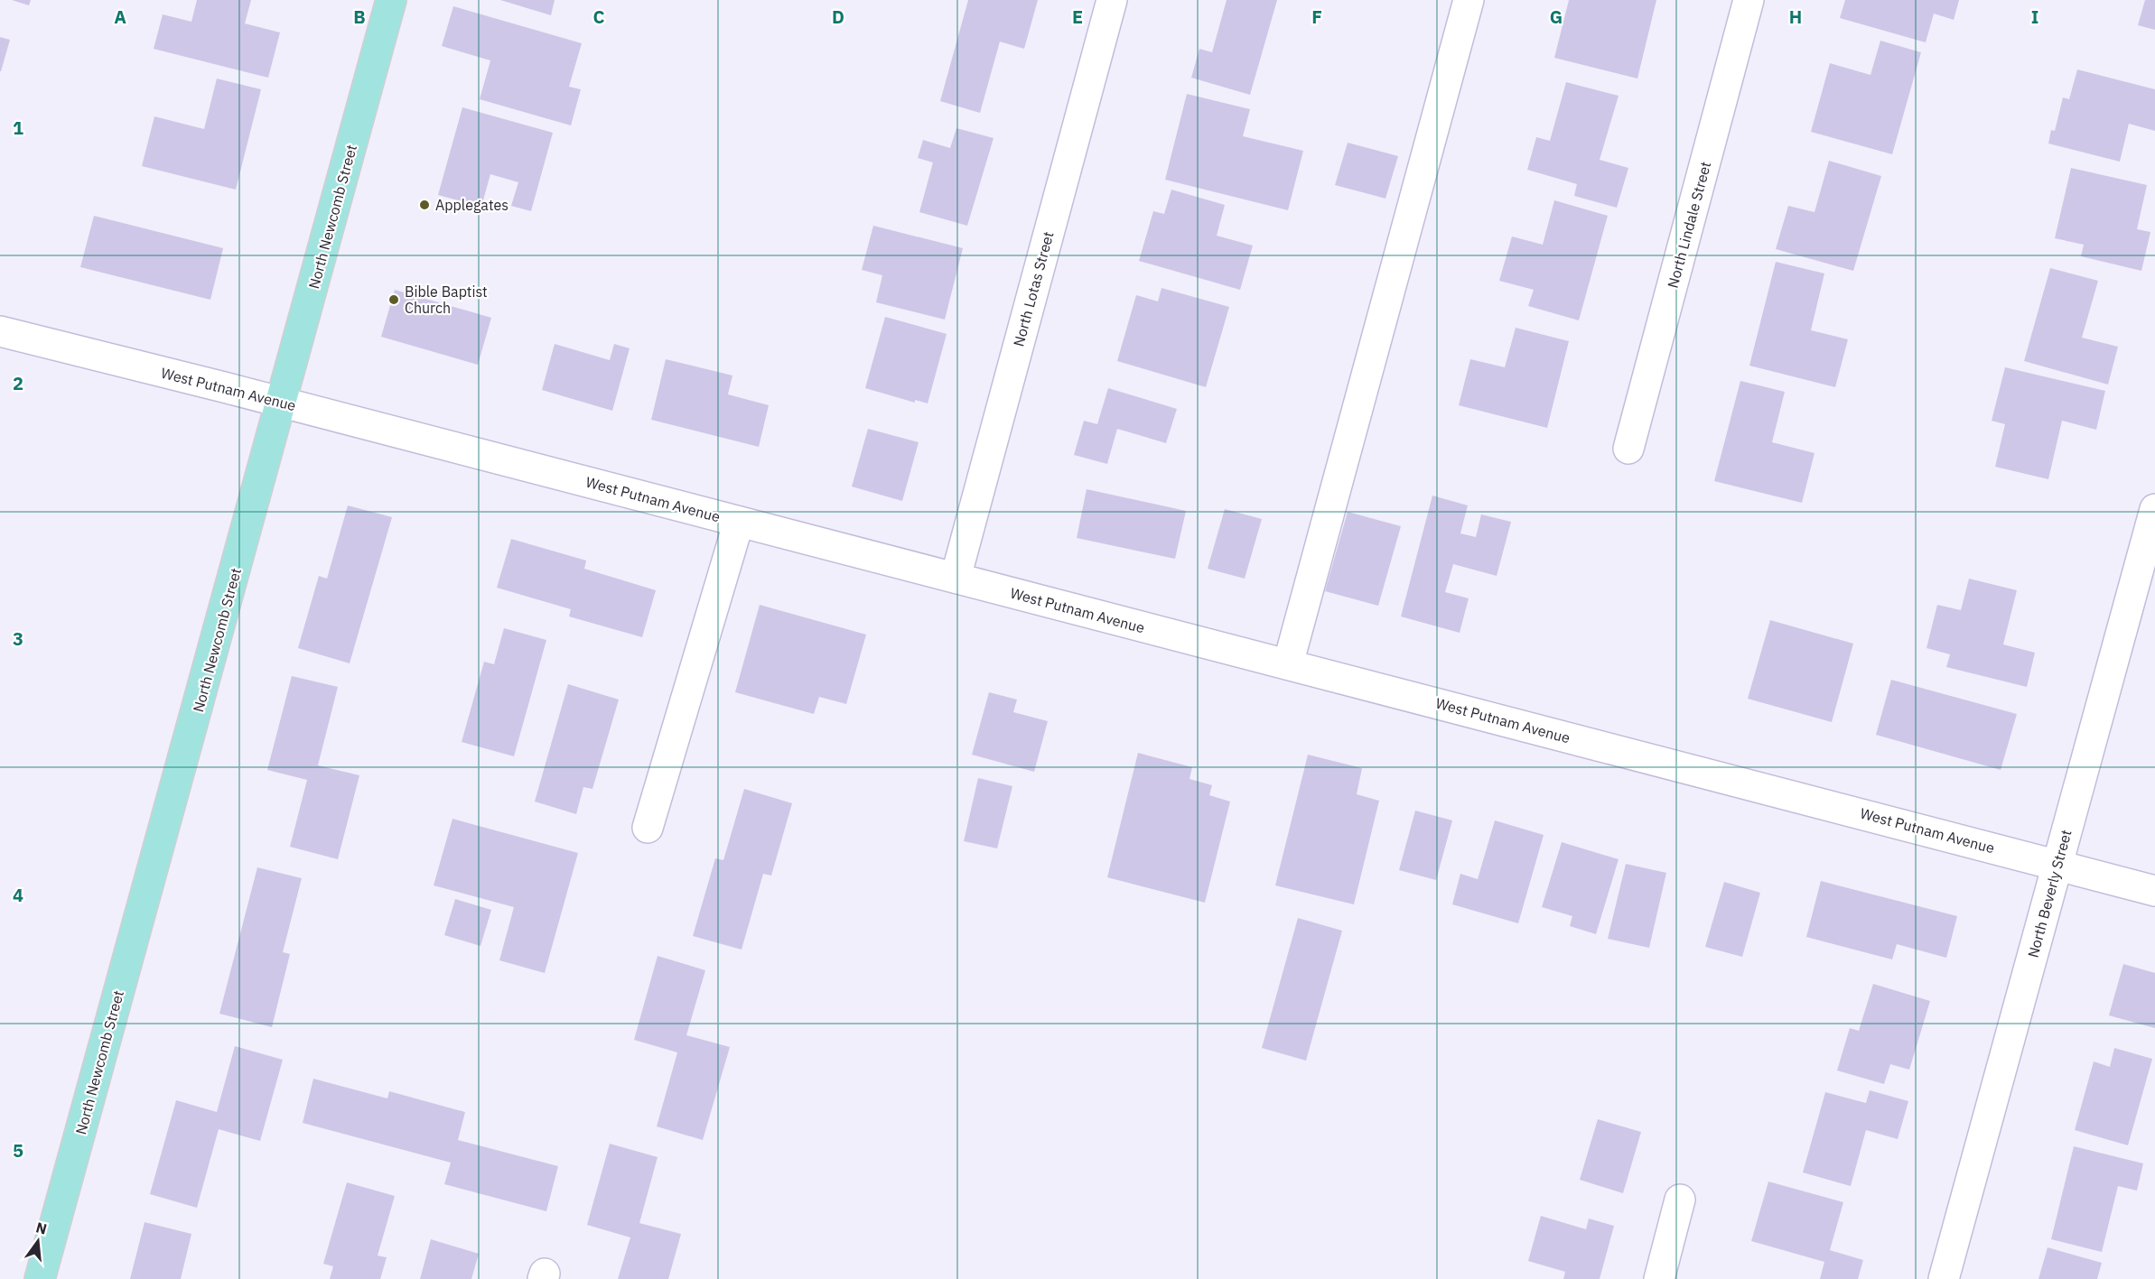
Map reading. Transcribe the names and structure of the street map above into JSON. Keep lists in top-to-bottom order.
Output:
{
  "streets": {
    "main road": ["North Newcomb Street"],
    "street": [
      "North Lindale Street",
      "North Lotas Street",
      "West Putnam Avenue",
      "North Beverly Street"
    ]
  },
  "crossings": [
    ["North Newcomb Street", "West Putnam Avenue"],
    ["North Lotas Street", "West Putnam Avenue"],
    ["West Putnam Avenue", "North Beverly Street"]
  ],
  "places": ["Applegates", "Bible Baptist Church"],
  "north": "top",
  "grid": {
    "columns": [
      "A",
      "B",
      "C",
      "D",
      "E",
      "F",
      "G",
      "H",
      "I"
    ],
    "rows": [
      "1",
      "2",
      "3",
      "4",
      "5"
    ]
  }
}
